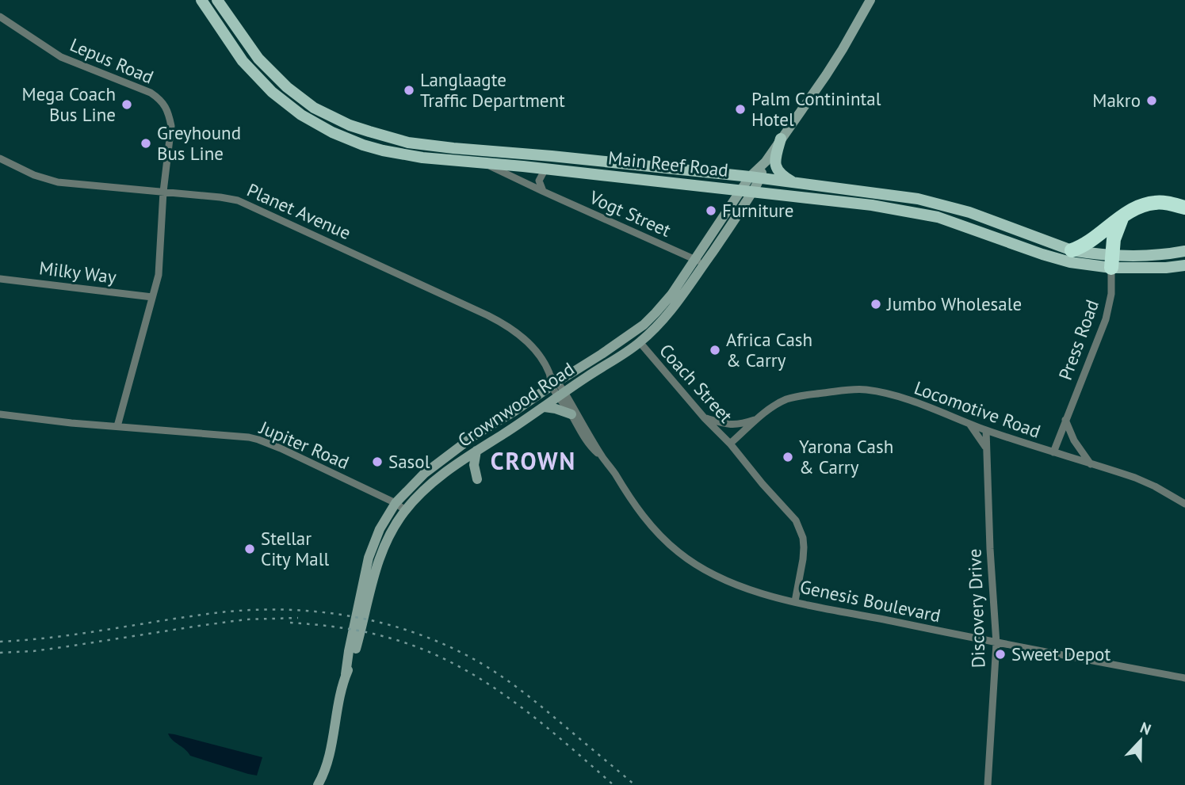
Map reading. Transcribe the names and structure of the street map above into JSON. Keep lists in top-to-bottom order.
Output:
{
  "streets": {
    "main road": ["Main Reef Road", "Crownwood Road"],
    "street": [
      "Lepus Road",
      "Planet Avenue",
      "Vogt Street",
      "Milky Way",
      "Press Road",
      "Coach Street",
      "Locomotive Road",
      "Jupiter Road",
      "Genesis Boulevard",
      "Discovery Drive"
    ]
  },
  "crossings": [
    ["Lepus Road", "Planet Avenue"],
    ["Lepus Road", "Milky Way"],
    ["Lepus Road", "Jupiter Road"],
    ["Main Reef Road", "Vogt Street"],
    ["Main Reef Road", "Press Road"],
    ["Main Reef Road", "Crownwood Road"],
    ["Planet Avenue", "Crownwood Road"],
    ["Planet Avenue", "Genesis Boulevard"],
    ["Vogt Street", "Crownwood Road"],
    ["Press Road", "Locomotive Road"],
    ["Coach Street", "Crownwood Road"],
    ["Coach Street", "Locomotive Road"],
    ["Coach Street", "Genesis Boulevard"],
    ["Crownwood Road", "Jupiter Road"],
    ["Crownwood Road", "Genesis Boulevard"],
    ["Locomotive Road", "Discovery Drive"],
    ["Genesis Boulevard", "Discovery Drive"]
  ],
  "districts": ["CROWN"],
  "places": [
    "Langlaagte Traffic Department",
    "Makro",
    "Mega Coach Bus Line",
    "Palm Continintal Hotel",
    "Greyhound Bus Line",
    "Furniture",
    "Jumbo Wholesale",
    "Africa Cash & Carry",
    "Yarona Cash & Carry",
    "Sasol",
    "Stellar City Mall",
    "Sweet Depot"
  ],
  "north": "top"
}
